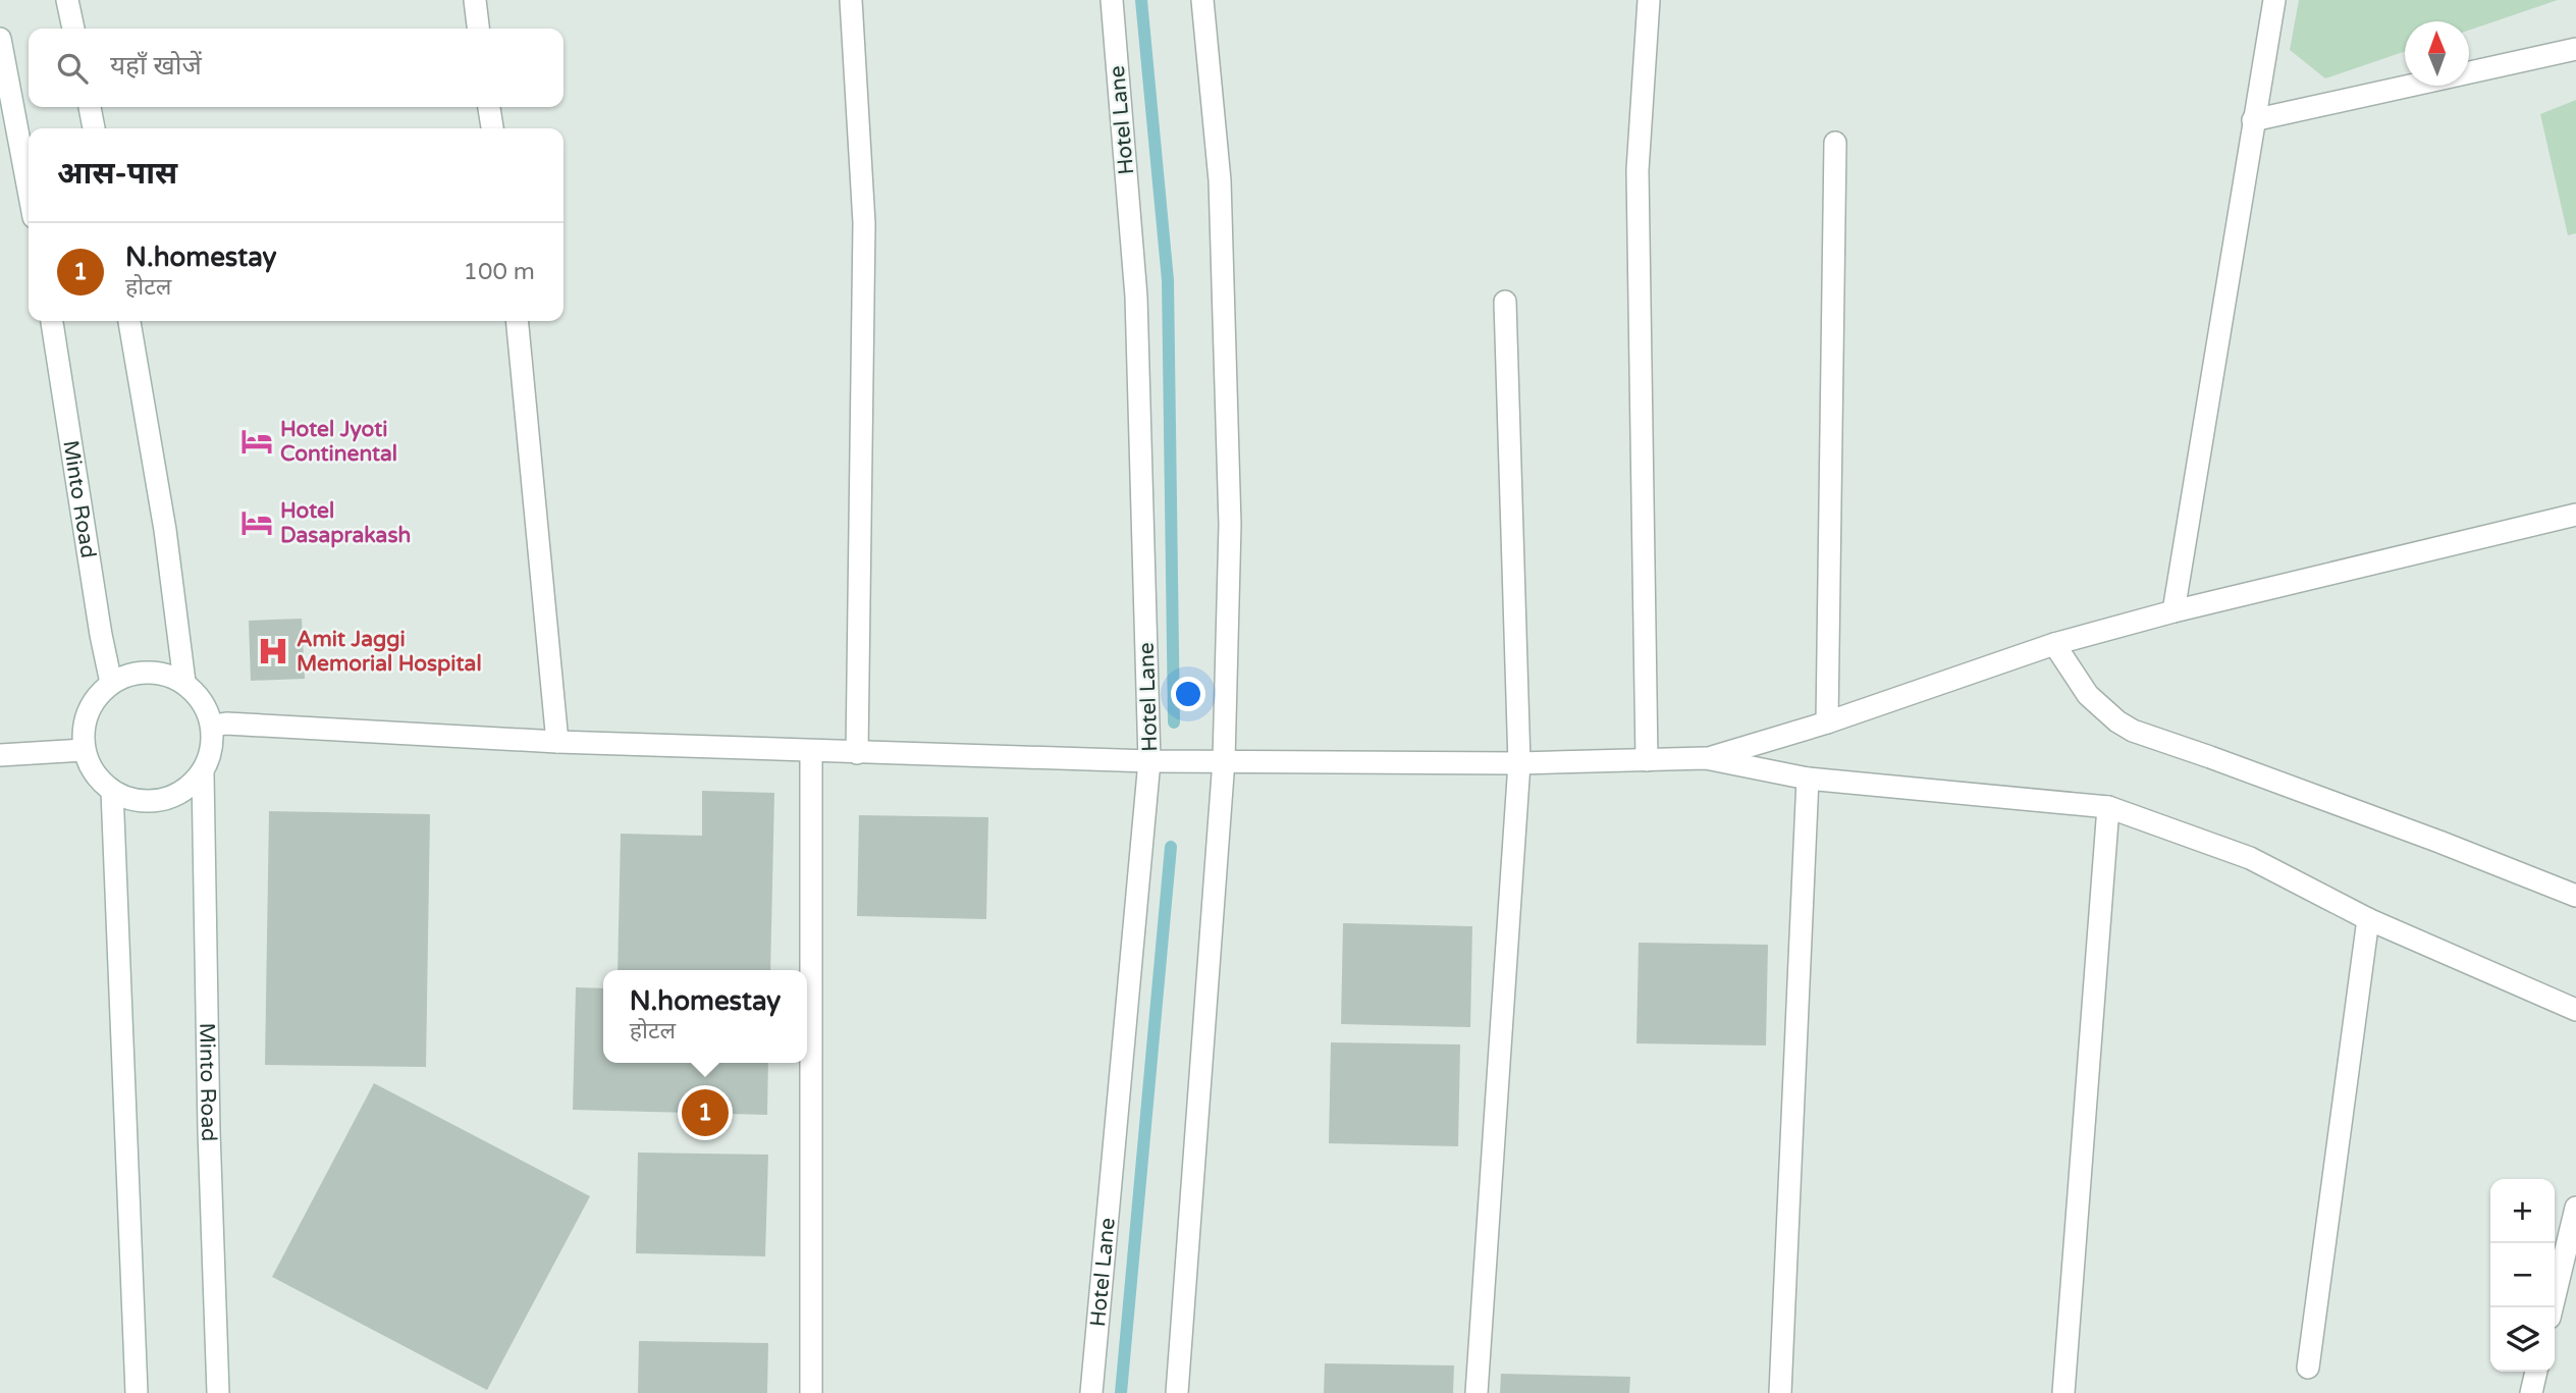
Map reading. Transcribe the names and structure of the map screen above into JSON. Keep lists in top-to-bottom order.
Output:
{
  "streets": {
    "street": ["Hotel Lane", "Minto Road"]
  },
  "places": {
    "hotel": ["Hotel Jyoti Continental", "Hotel Dasaprakash"],
    "hospital": ["Amit Jaggi Memorial Hospital"]
  },
  "north": "top",
  "page": {
    "search": "यहाँ खोजें",
    "heading": "आस-पास",
    "list": [
      {
        "mark": "1",
        "name": "N.homestay",
        "note": "होटल",
        "value": "100 m"
      }
    ],
    "popup": ["N.homestay", "होटल"],
    "pins": "1",
    "map_buttons": ["+", "−"]
  }
}
